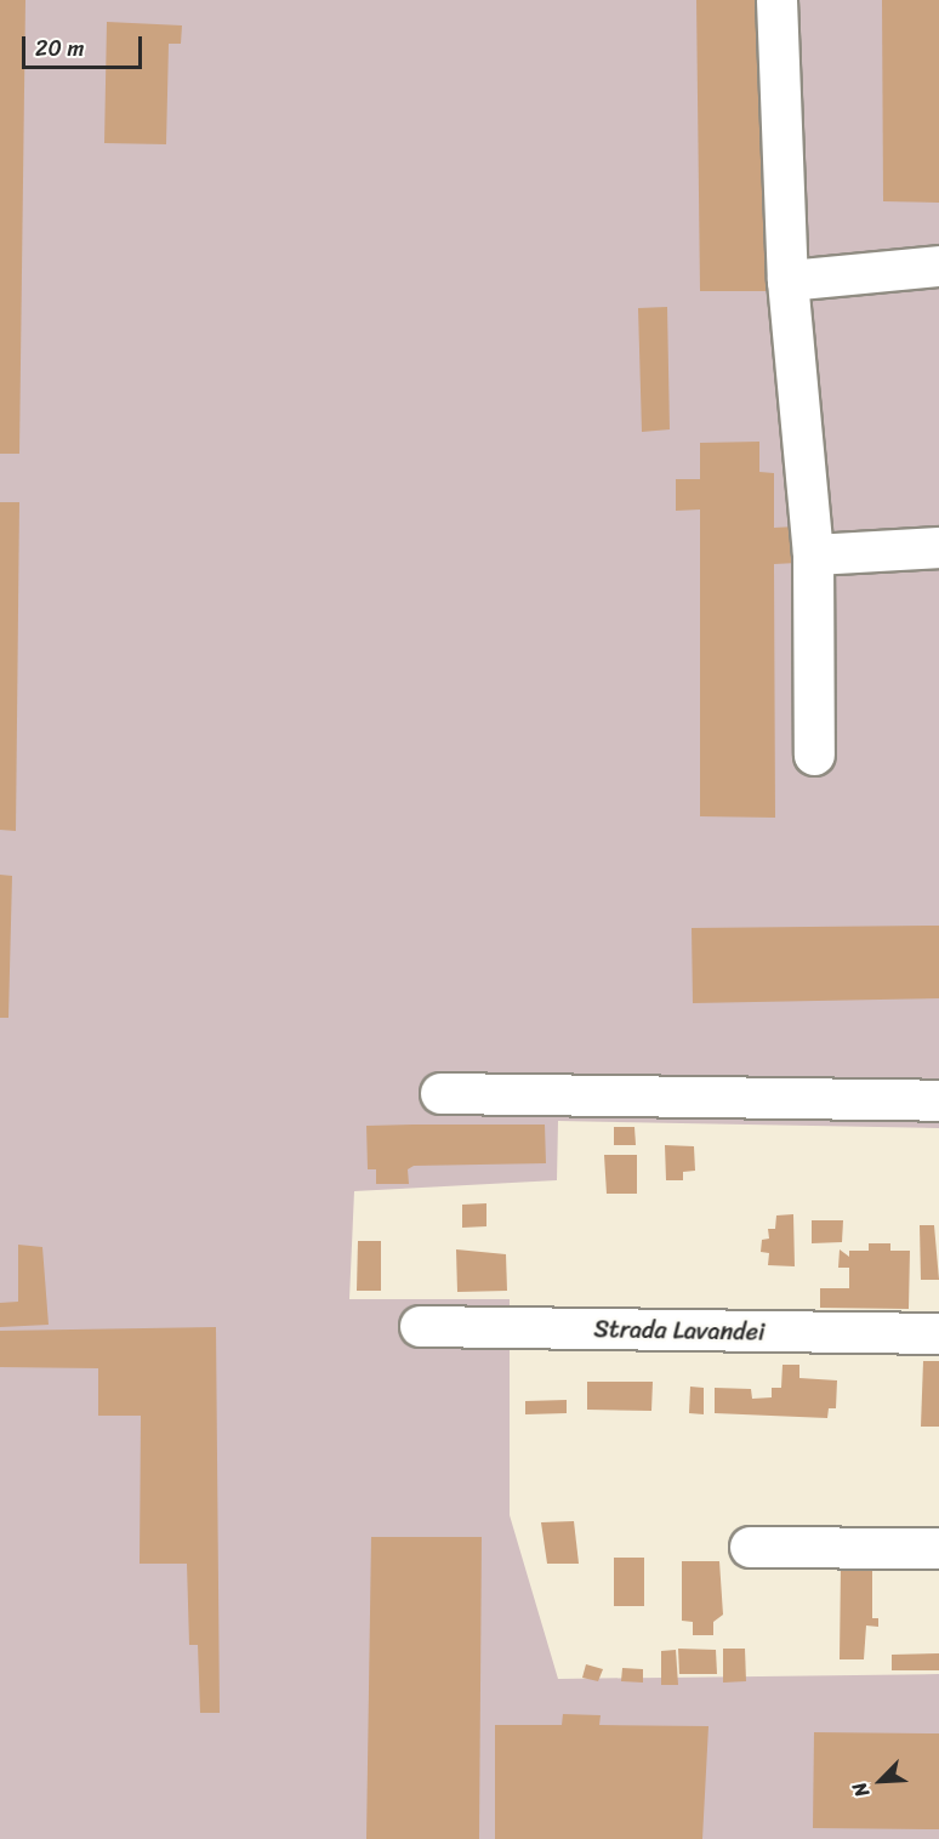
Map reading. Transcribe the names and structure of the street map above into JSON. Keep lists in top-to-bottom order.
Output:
{
  "streets": {
    "street": ["Strada Lavandei"]
  },
  "scale_bar": "20 m",
  "north": "bottom left"
}
